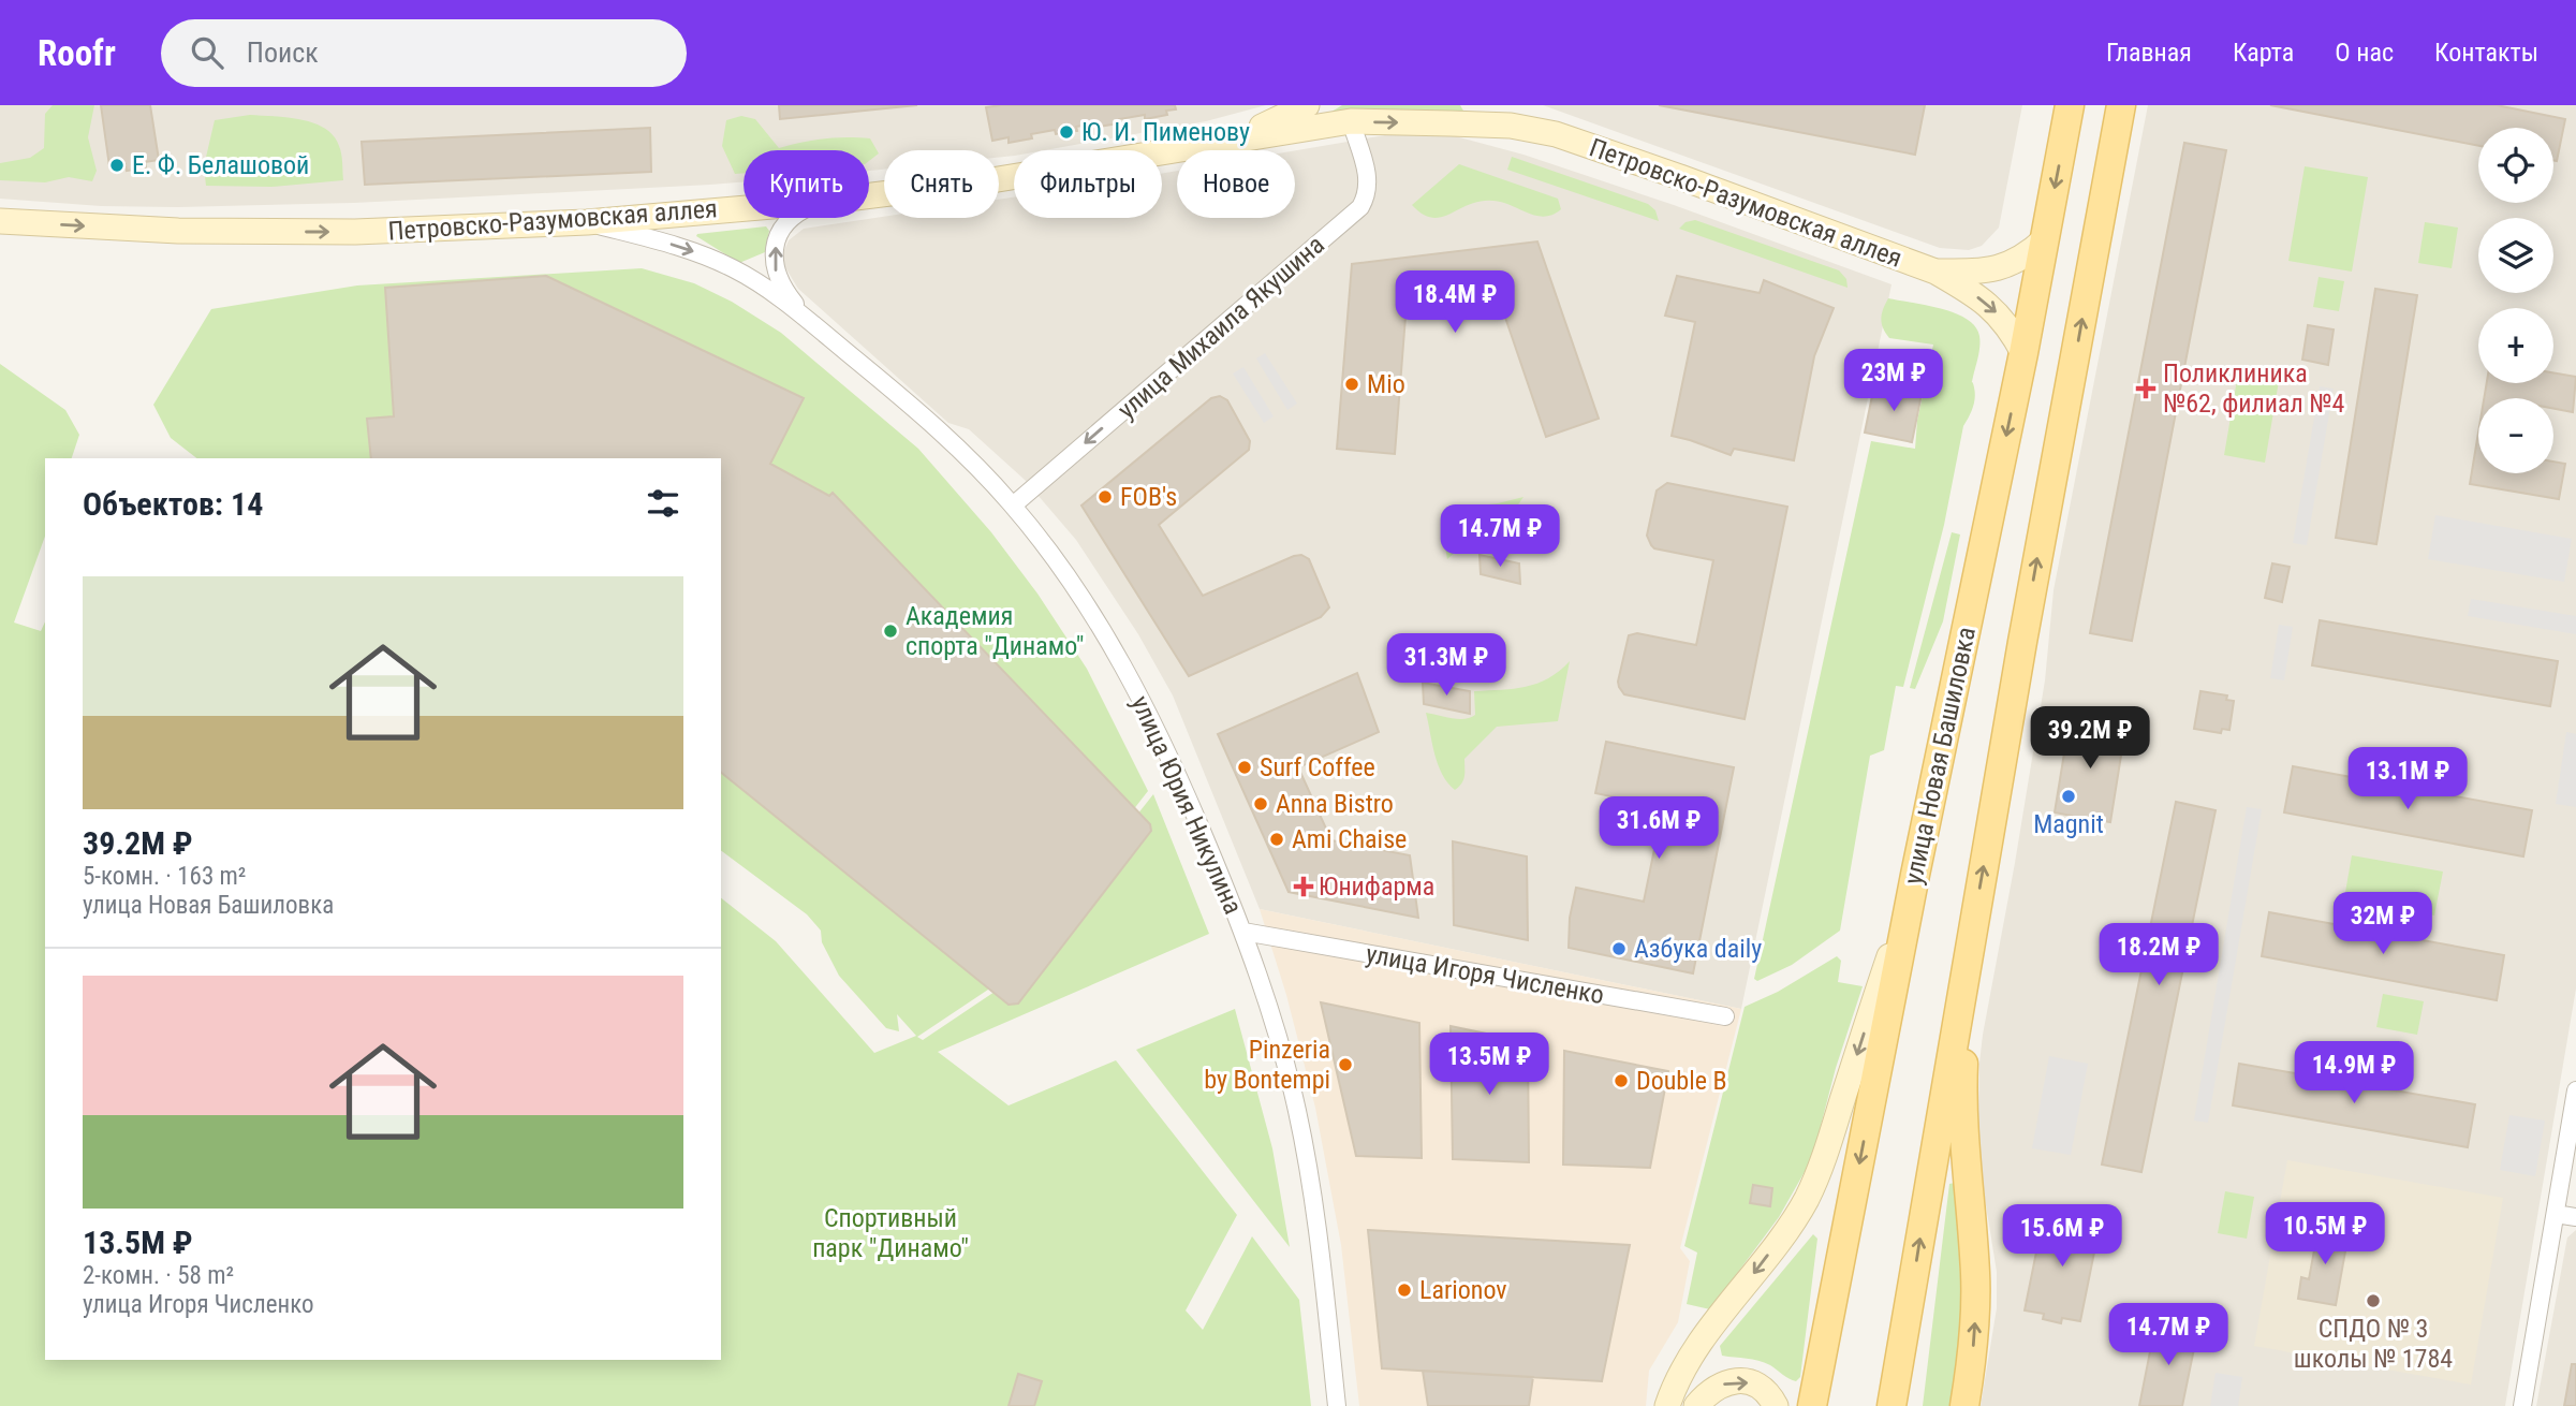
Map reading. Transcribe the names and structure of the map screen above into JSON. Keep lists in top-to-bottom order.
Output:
{
  "streets": {
    "main road": ["улица Новая Башиловка"],
    "street": [
      "Петровско-Разумовская аллея",
      "улица Михаила Якушина",
      "улица Юрия Никулина",
      "улица Игоря Численко"
    ]
  },
  "crossings": [
    ["Петровско-Разумовская аллея", "улица Михаила Якушина"],
    ["Петровско-Разумовская аллея", "улица Новая Башиловка"],
    ["Петровско-Разумовская аллея", "улица Юрия Никулина"],
    ["улица Михаила Якушина", "улица Юрия Никулина"],
    ["улица Юрия Никулина", "улица Игоря Численко"]
  ],
  "one_way": ["Петровско-Разумовская аллея", "улица Михаила Якушина"],
  "parks": ["Спортивный парк \"Динамо\""],
  "places": {
    "other": [
      "Ю. И. Пименову",
      "Е. Ф. Белашовой",
      "Mio",
      "FOB's",
      "Академия спорта \"Динамо\"",
      "Surf Coffee",
      "Magnit",
      "Anna Bistro",
      "Ami Chaise",
      "Азбука daily",
      "Pinzeria by Bontempi",
      "Double B",
      "Larionov",
      "СПДО № 3 школы № 1784"
    ],
    "health": ["Поликлиника №62, филиал №4", "Юнифарма"]
  },
  "page": {
    "header": "Roofr",
    "search": "Поиск",
    "nav": [
      "Главная",
      "Карта",
      "О нас",
      "Контакты"
    ],
    "map_buttons": ["+", "−"],
    "chip": [
      "Купить",
      "Снять",
      "Фильтры",
      "Новое"
    ],
    "price": [
      "18.4M ₽",
      "23M ₽",
      "14.7M ₽",
      "31.3M ₽",
      "39.2M ₽",
      "13.1M ₽",
      "31.6M ₽",
      "32M ₽",
      "18.2M ₽",
      "13.5M ₽",
      "14.9M ₽",
      "10.5M ₽",
      "15.6M ₽",
      "14.7M ₽"
    ],
    "heading": "Объектов: 14",
    "list": [
      {
        "name": "39.2M ₽",
        "note": "5-комн. · 163 m² · улица Новая Башиловка"
      },
      {
        "name": "13.5M ₽",
        "note": "2-комн. · 58 m² · улица Игоря Численко"
      }
    ]
  }
}
